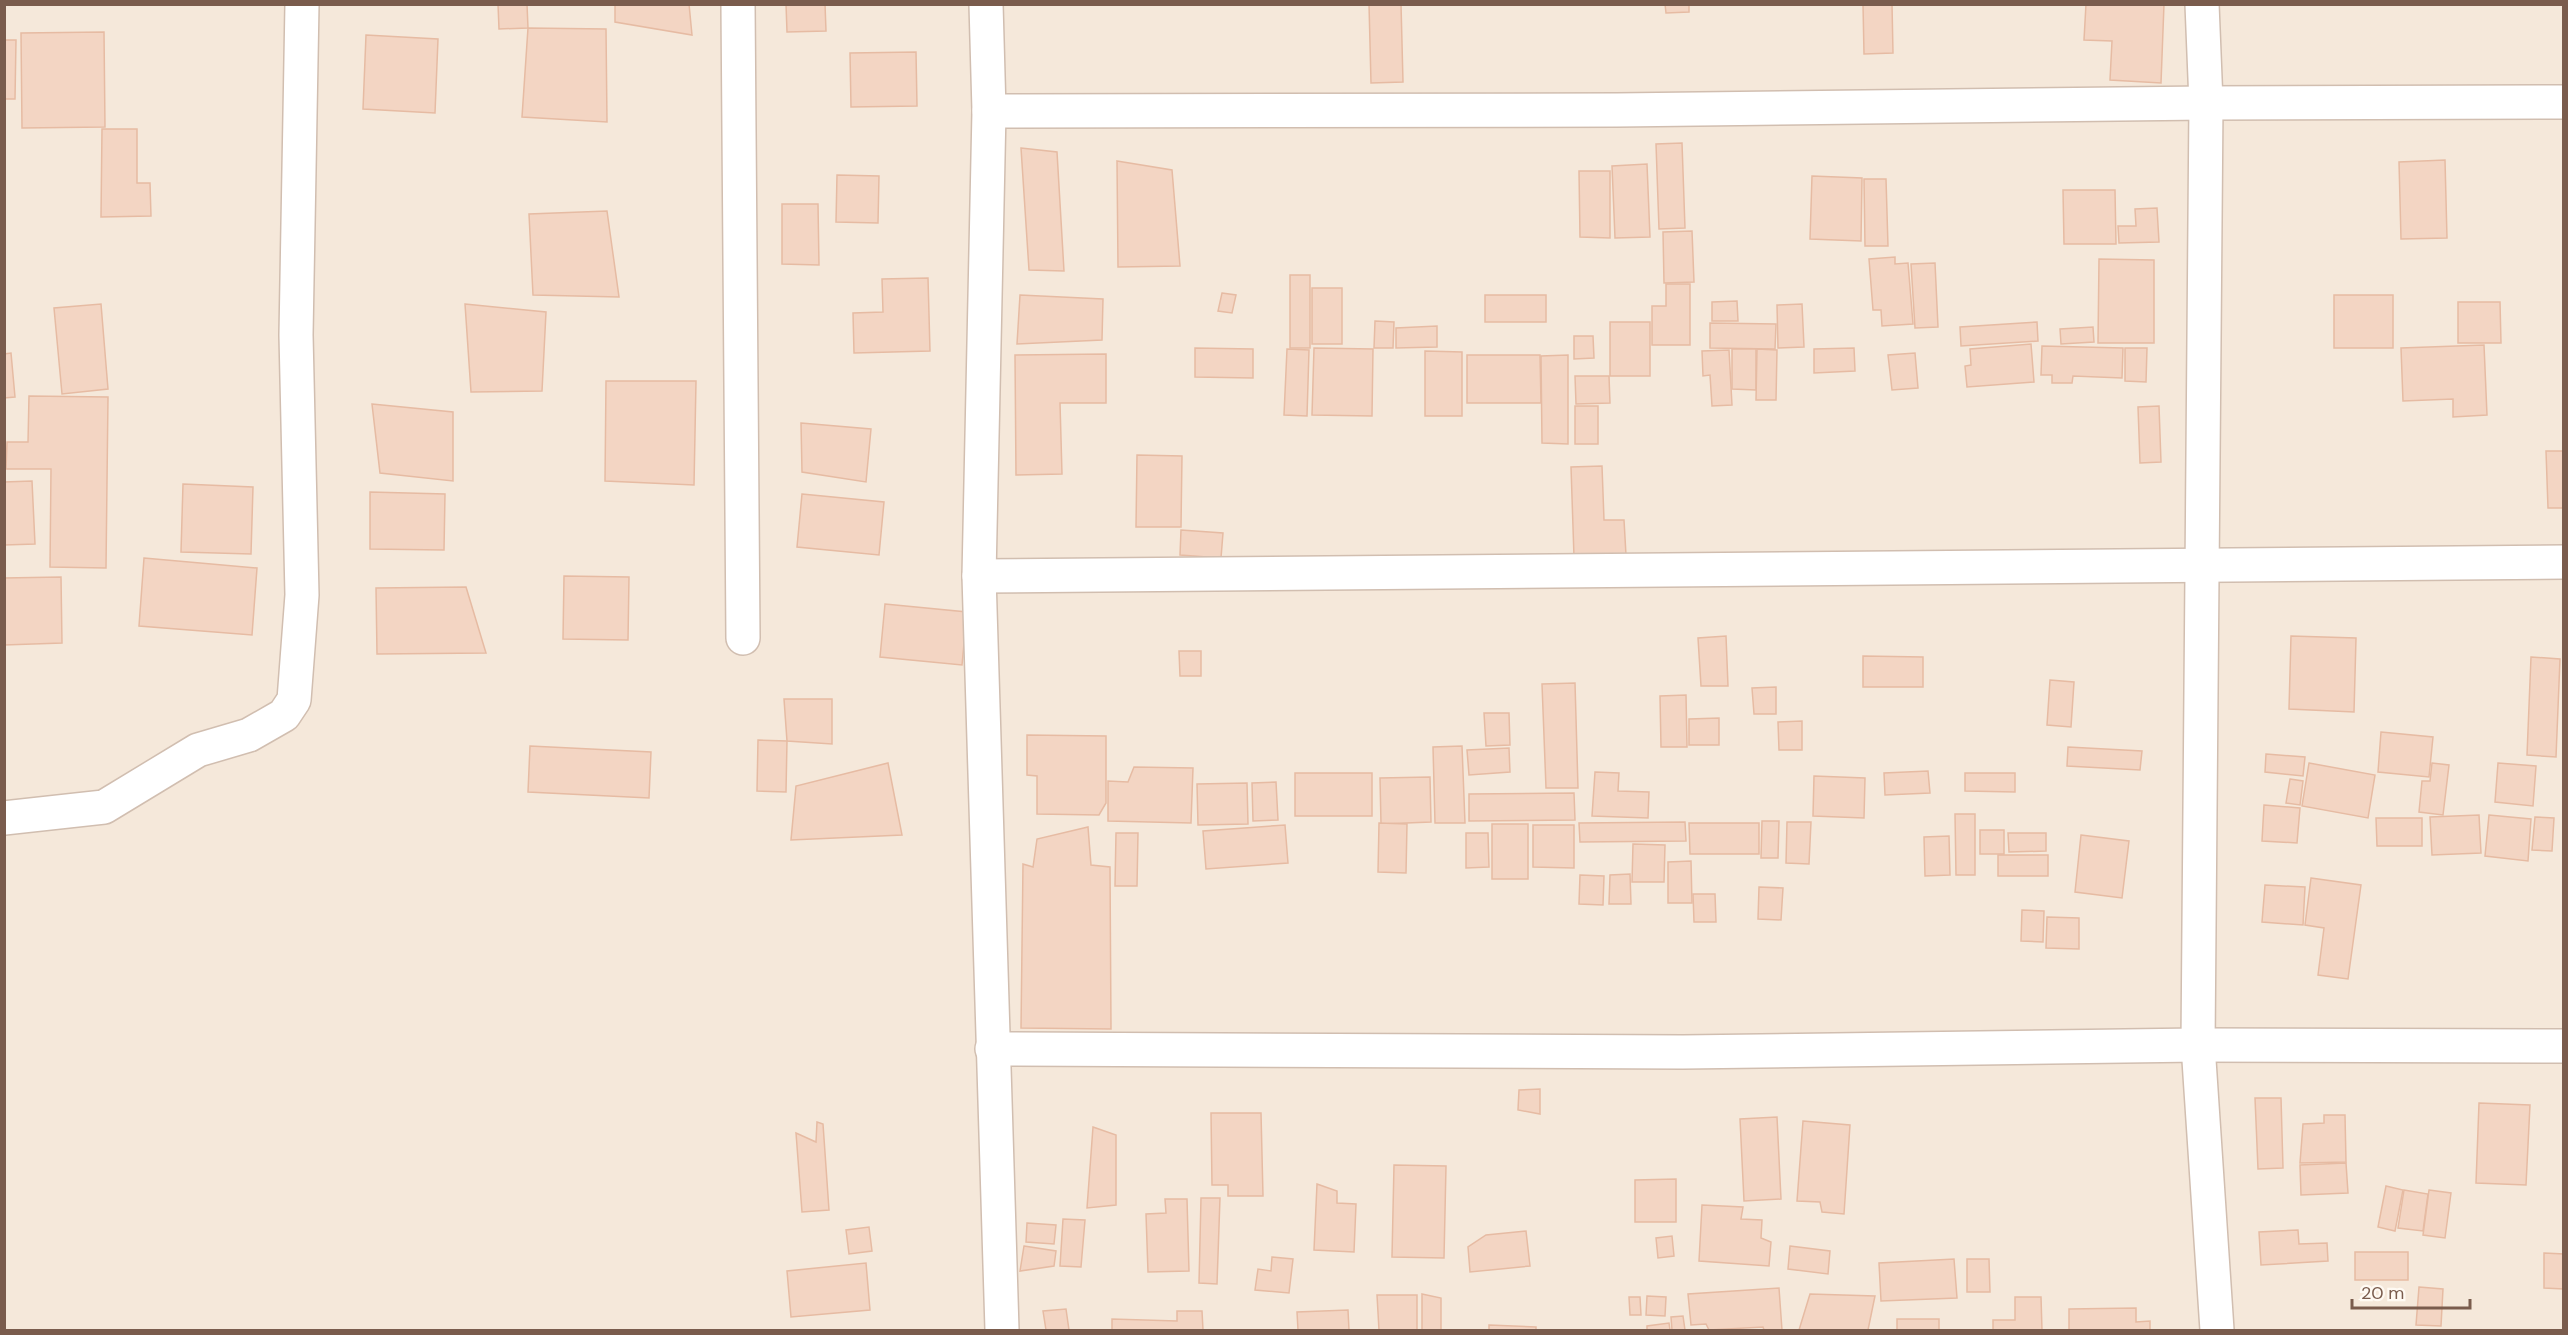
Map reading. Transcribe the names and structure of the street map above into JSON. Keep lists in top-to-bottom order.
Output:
{
  "scale_bar": "20 m"
}
